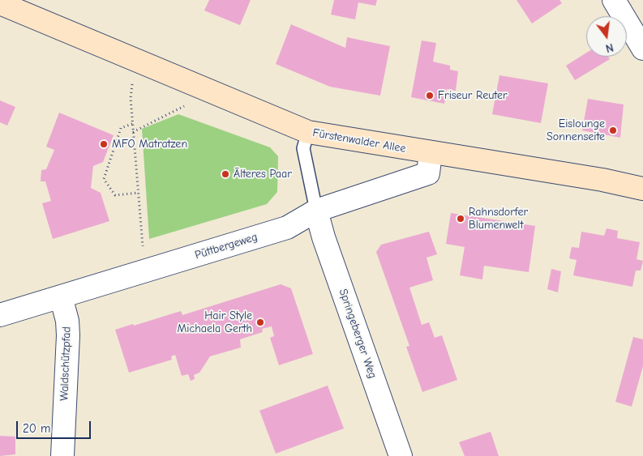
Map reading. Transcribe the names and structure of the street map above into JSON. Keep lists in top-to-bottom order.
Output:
{
  "streets": {
    "main road": ["Fürstenwalder Allee"],
    "street": ["Püttbergeweg", "Springeberger Weg", "Waldschützpfad"]
  },
  "crossings": [
    ["Fürstenwalder Allee", "Püttbergeweg"],
    ["Püttbergeweg", "Springeberger Weg"],
    ["Püttbergeweg", "Waldschützpfad"]
  ],
  "places": [
    "Friseur Reuter",
    "Eislounge Sonnenseite",
    "MFO Matratzen",
    "Älteres Paar",
    "Rahnsdorfer Blumenwelt",
    "Hair Style Michaela Gerth"
  ],
  "scale_bar": "20 m",
  "north": "bottom"
}
